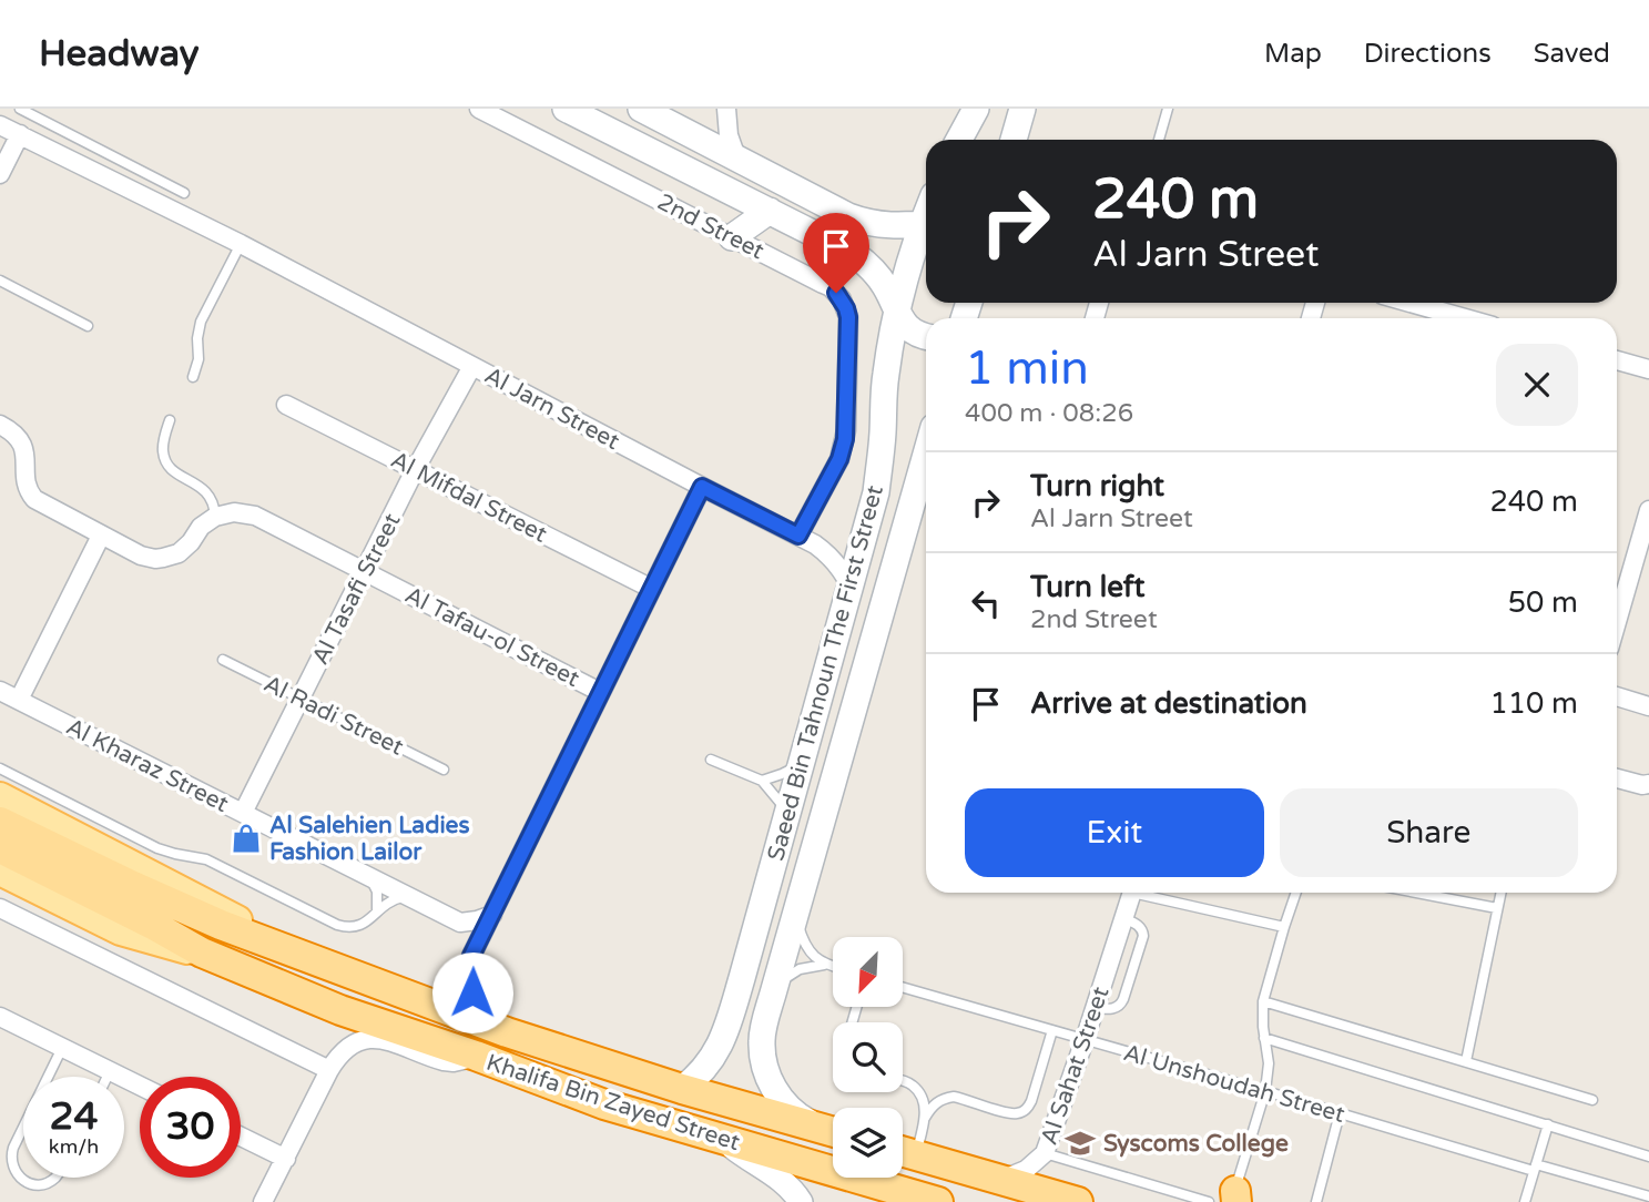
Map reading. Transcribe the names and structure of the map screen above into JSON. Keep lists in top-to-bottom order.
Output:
{
  "streets": {
    "highway": ["Khalifa Bin Zayed Street"],
    "main road": ["Saeed Bin Tahnoun The First Street"],
    "street": [
      "2nd Street",
      "Al Jarn Street",
      "Al Mifdal Street",
      "Al Tasafi Street",
      "Al Tafau-ol Street",
      "Al Kharaz Street",
      "Al Sahat Street"
    ],
    "lane": ["Al Radi Street", "Al Unshoudah Street"]
  },
  "crossings": [
    ["2nd Street", "Al Jarn Street"],
    ["Al Jarn Street", "Al Tasafi Street"],
    ["Al Jarn Street", "Saeed Bin Tahnoun The First Street"],
    ["Al Mifdal Street", "Al Tasafi Street"],
    ["Al Tasafi Street", "Al Tafau-ol Street"],
    ["Al Tasafi Street", "Al Radi Street"],
    ["Al Tasafi Street", "Al Kharaz Street"],
    ["Saeed Bin Tahnoun The First Street", "Khalifa Bin Zayed Street"],
    ["Al Sahat Street", "Al Unshoudah Street"]
  ],
  "places": {
    "shop": ["Al Salehien Ladies Fashion Lailor"],
    "school or university": ["Syscoms College"]
  },
  "north": "bottom left",
  "page": {
    "header": "Headway",
    "nav": ["Map", "Directions", "Saved"],
    "turn": ["240 m", "Al Jarn Street"],
    "heading": ["1 min", "400 m · 08:26"],
    "list": [
      {
        "name": "Turn right",
        "note": "Al Jarn Street",
        "value": "240 m"
      },
      {
        "name": "Turn left",
        "note": "2nd Street",
        "value": "50 m"
      },
      {
        "name": "Arrive at destination",
        "value": "110 m"
      }
    ],
    "buttons": ["Exit", "Share"],
    "speed": "24 km/h",
    "limit": "30"
  }
}
